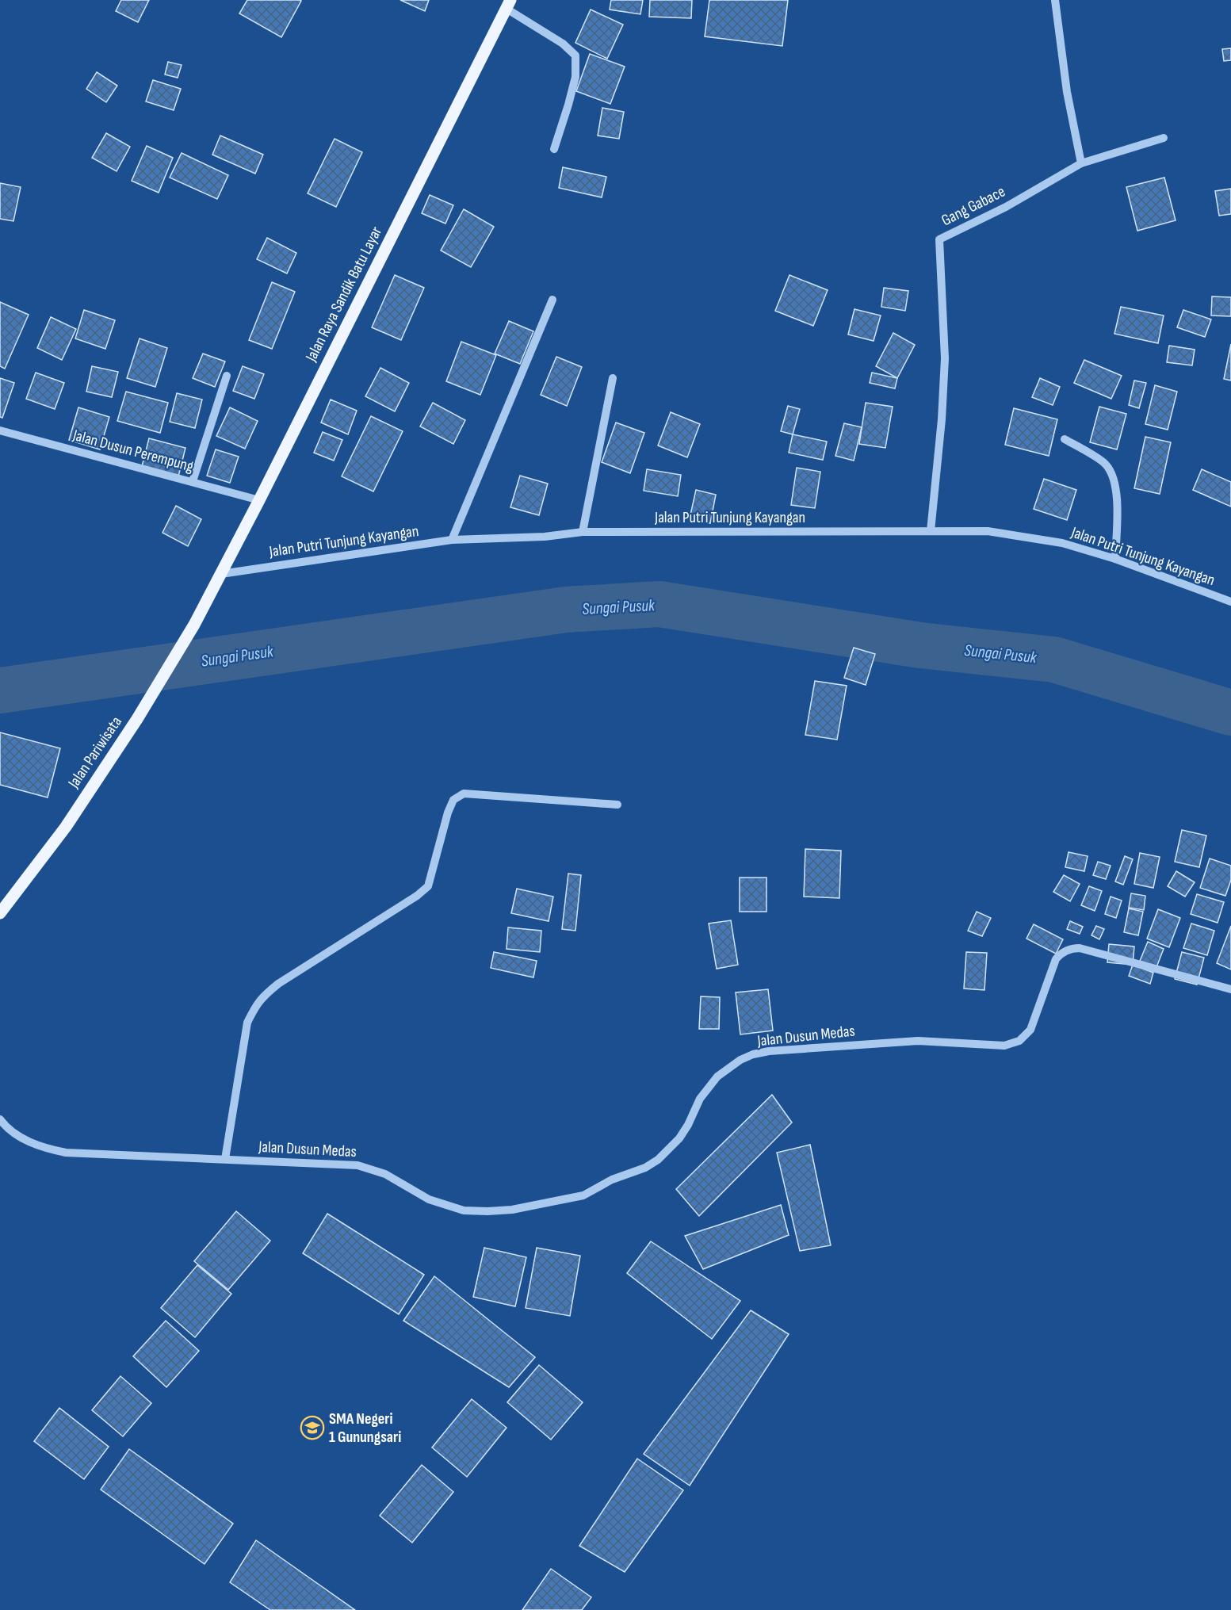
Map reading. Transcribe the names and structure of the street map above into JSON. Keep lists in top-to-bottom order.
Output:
{
  "streets": {
    "main road": ["Jalan Raya Sandik Batu Layar", "Jalan Pariwisata"],
    "street": [
      "Gang Gabace",
      "Jalan Dusun Perempung",
      "Jalan Putri Tunjung Kayangan",
      "Jalan Dusun Medas"
    ]
  },
  "crossings": [
    ["Gang Gabace", "Jalan Putri Tunjung Kayangan"],
    ["Jalan Raya Sandik Batu Layar", "Jalan Dusun Perempung"],
    ["Jalan Raya Sandik Batu Layar", "Jalan Putri Tunjung Kayangan"],
    ["Jalan Raya Sandik Batu Layar", "Jalan Pariwisata"]
  ],
  "water": ["Sungai Pusuk"],
  "places": {
    "school or university": ["SMA Negeri 1 Gunungsari"]
  }
}
